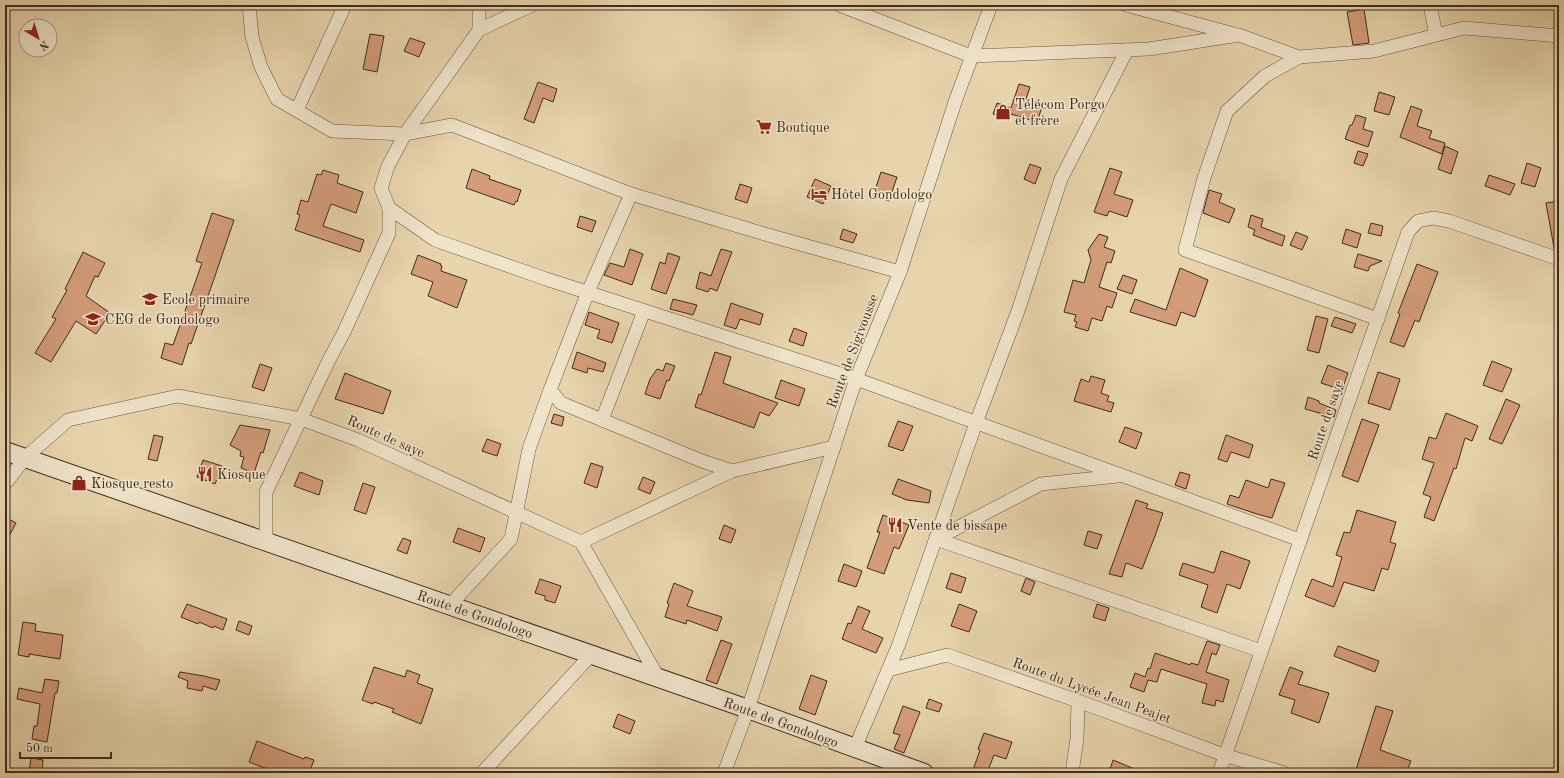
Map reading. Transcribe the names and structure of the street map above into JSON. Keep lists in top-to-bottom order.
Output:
{
  "streets": {
    "street": [
      "Route de Sigivousse",
      "Route de saye",
      "Route de Gondologo",
      "Route du Lycée Jean Peajet"
    ]
  },
  "crossings": [
    ["Route de Sigivousse", "Route de Gondologo"],
    ["Route de saye", "Route de Gondologo"],
    ["Route de saye", "Route du Lycée Jean Peajet"]
  ],
  "places": {
    "shop": ["Télécom Porgo et frère", "Kiosque resto"],
    "supermarket": ["Boutique"],
    "hotel": ["Hôtel Gondologo"],
    "school or university": ["Ecole primaire", "CEG de Gondologo"],
    "restaurant": ["Kiosque", "Vente de bissape"]
  },
  "scale_bar": "50 m",
  "north": "bottom right"
}
